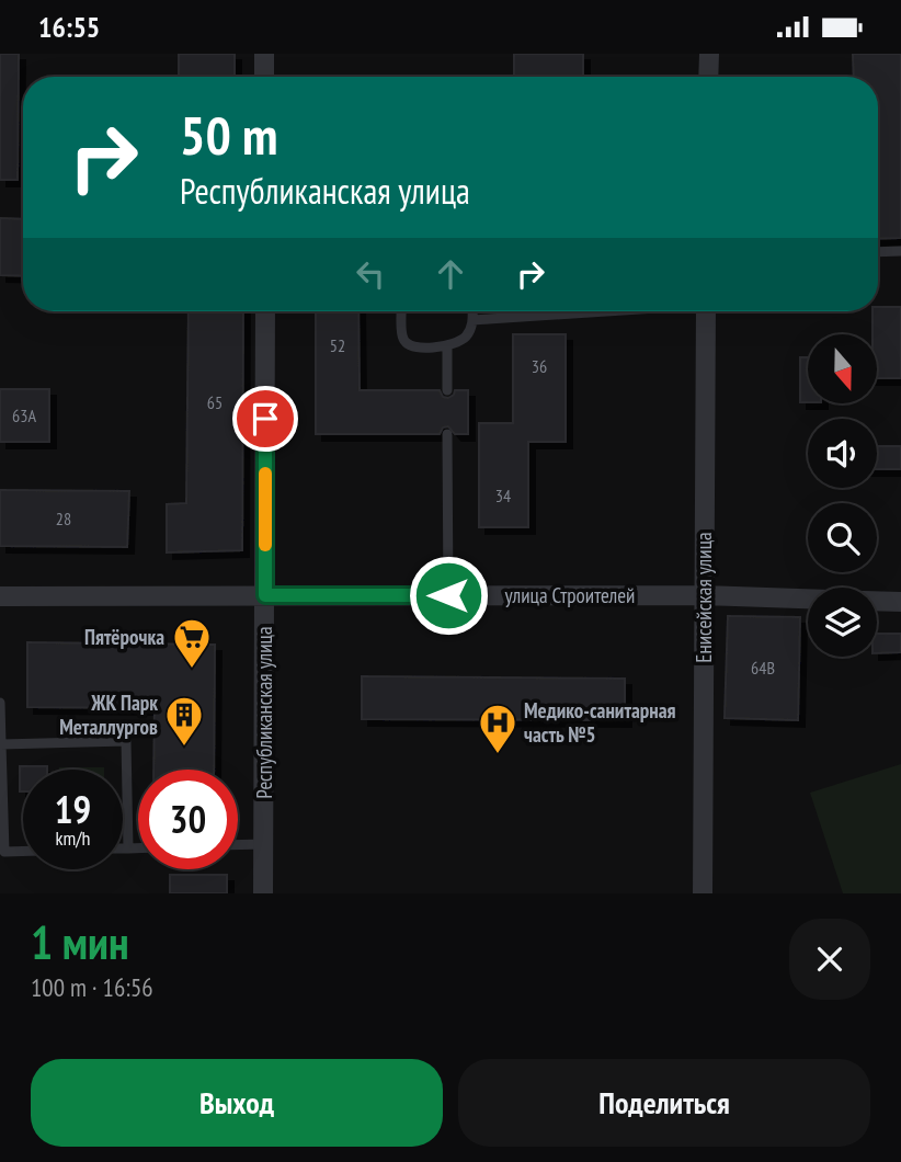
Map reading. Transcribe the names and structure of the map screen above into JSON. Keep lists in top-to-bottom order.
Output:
{
  "streets": {
    "street": ["улица Строителей", "Енисейская улица", "Республиканская улица"]
  },
  "crossings": [
    ["улица Строителей", "Енисейская улица"],
    ["улица Строителей", "Республиканская улица"]
  ],
  "places": {
    "supermarket": ["Пятёрочка"],
    "building": ["ЖК Парк Металлургов"],
    "hospital": ["Медико-санитарная часть №5"]
  },
  "house_numbers": [
    "52",
    "36",
    "65",
    "63А",
    "34",
    "28",
    "64В"
  ],
  "north": "bottom",
  "page": {
    "status": "16:55",
    "turn": ["50 m", "Республиканская улица"],
    "speed": "19 km/h",
    "limit": "30",
    "heading": ["1 мин", "100 m · 16:56"],
    "buttons": ["Выход", "Поделиться"]
  }
}
